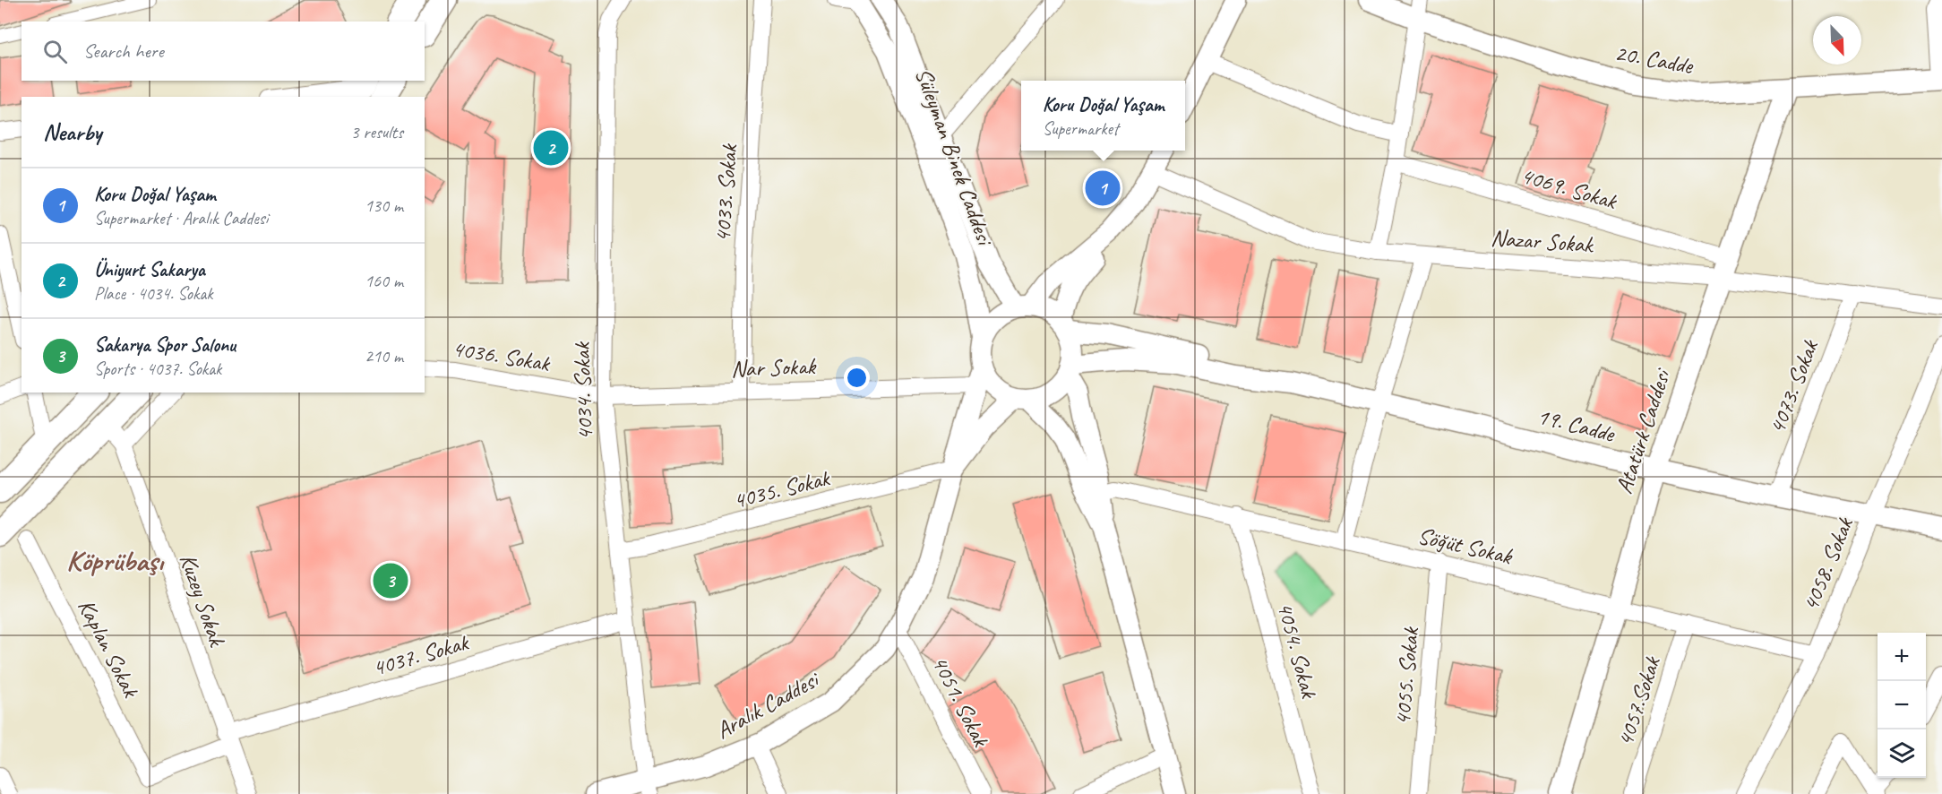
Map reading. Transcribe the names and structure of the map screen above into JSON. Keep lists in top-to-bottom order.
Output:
{
  "streets": {
    "street": [
      "20. Cadde",
      "Süleyman Binek Caddesi",
      "4069. Sokak",
      "4033. Sokak",
      "Nazar Sokak",
      "4036. Sokak",
      "Nar Sokak",
      "4073. Sokak",
      "4034. Sokak",
      "19. Cadde",
      "Atatürk Caddesi",
      "4035. Sokak",
      "Söğüt Sokak",
      "4058. Sokak",
      "Kuzey Sokak",
      "Kaplan Sokak",
      "4054. Sokak",
      "4037. Sokak",
      "4055. Sokak",
      "4051. Sokak",
      "4057.Sokak",
      "Aralık Caddesi"
    ]
  },
  "crossings": [
    ["20. Cadde", "Atatürk Caddesi"],
    ["Süleyman Binek Caddesi", "Nar Sokak"],
    ["Süleyman Binek Caddesi", "Aralık Caddesi"],
    ["4069. Sokak", "Atatürk Caddesi"],
    ["4033. Sokak", "Nar Sokak"],
    ["Nazar Sokak", "4073. Sokak"],
    ["Nazar Sokak", "Atatürk Caddesi"],
    ["4036. Sokak", "Nar Sokak"],
    ["4036. Sokak", "4034. Sokak"],
    ["Nar Sokak", "4034. Sokak"],
    ["Nar Sokak", "Aralık Caddesi"],
    ["4073. Sokak", "19. Cadde"],
    ["4034. Sokak", "4035. Sokak"],
    ["4034. Sokak", "4037. Sokak"],
    ["4034. Sokak", "Aralık Caddesi"],
    ["19. Cadde", "Atatürk Caddesi"],
    ["19. Cadde", "4058. Sokak"],
    ["Atatürk Caddesi", "Söğüt Sokak"],
    ["4035. Sokak", "Aralık Caddesi"],
    ["Söğüt Sokak", "4058. Sokak"],
    ["Söğüt Sokak", "4054. Sokak"],
    ["Söğüt Sokak", "4055. Sokak"],
    ["Söğüt Sokak", "4057.Sokak"],
    ["Kuzey Sokak", "4037. Sokak"],
    ["Kaplan Sokak", "4037. Sokak"],
    ["4051. Sokak", "Aralık Caddesi"]
  ],
  "districts": ["Köprübaşı"],
  "north": "bottom right",
  "page": {
    "search": "Search here",
    "popup": ["Koru Doğal Yaşam", "Supermarket"],
    "heading": ["Nearby", "3 results"],
    "pins": ["2", "1", "3"],
    "list": [
      {
        "mark": "1",
        "name": "Koru Doğal Yaşam",
        "note": "Supermarket · Aralık Caddesi",
        "value": "130 m"
      },
      {
        "mark": "2",
        "name": "Üniyurt Sakarya",
        "note": "Place · 4034. Sokak",
        "value": "160 m"
      },
      {
        "mark": "3",
        "name": "Sakarya Spor Salonu",
        "note": "Sports · 4037. Sokak",
        "value": "210 m"
      }
    ],
    "map_buttons": ["+", "−"]
  }
}
